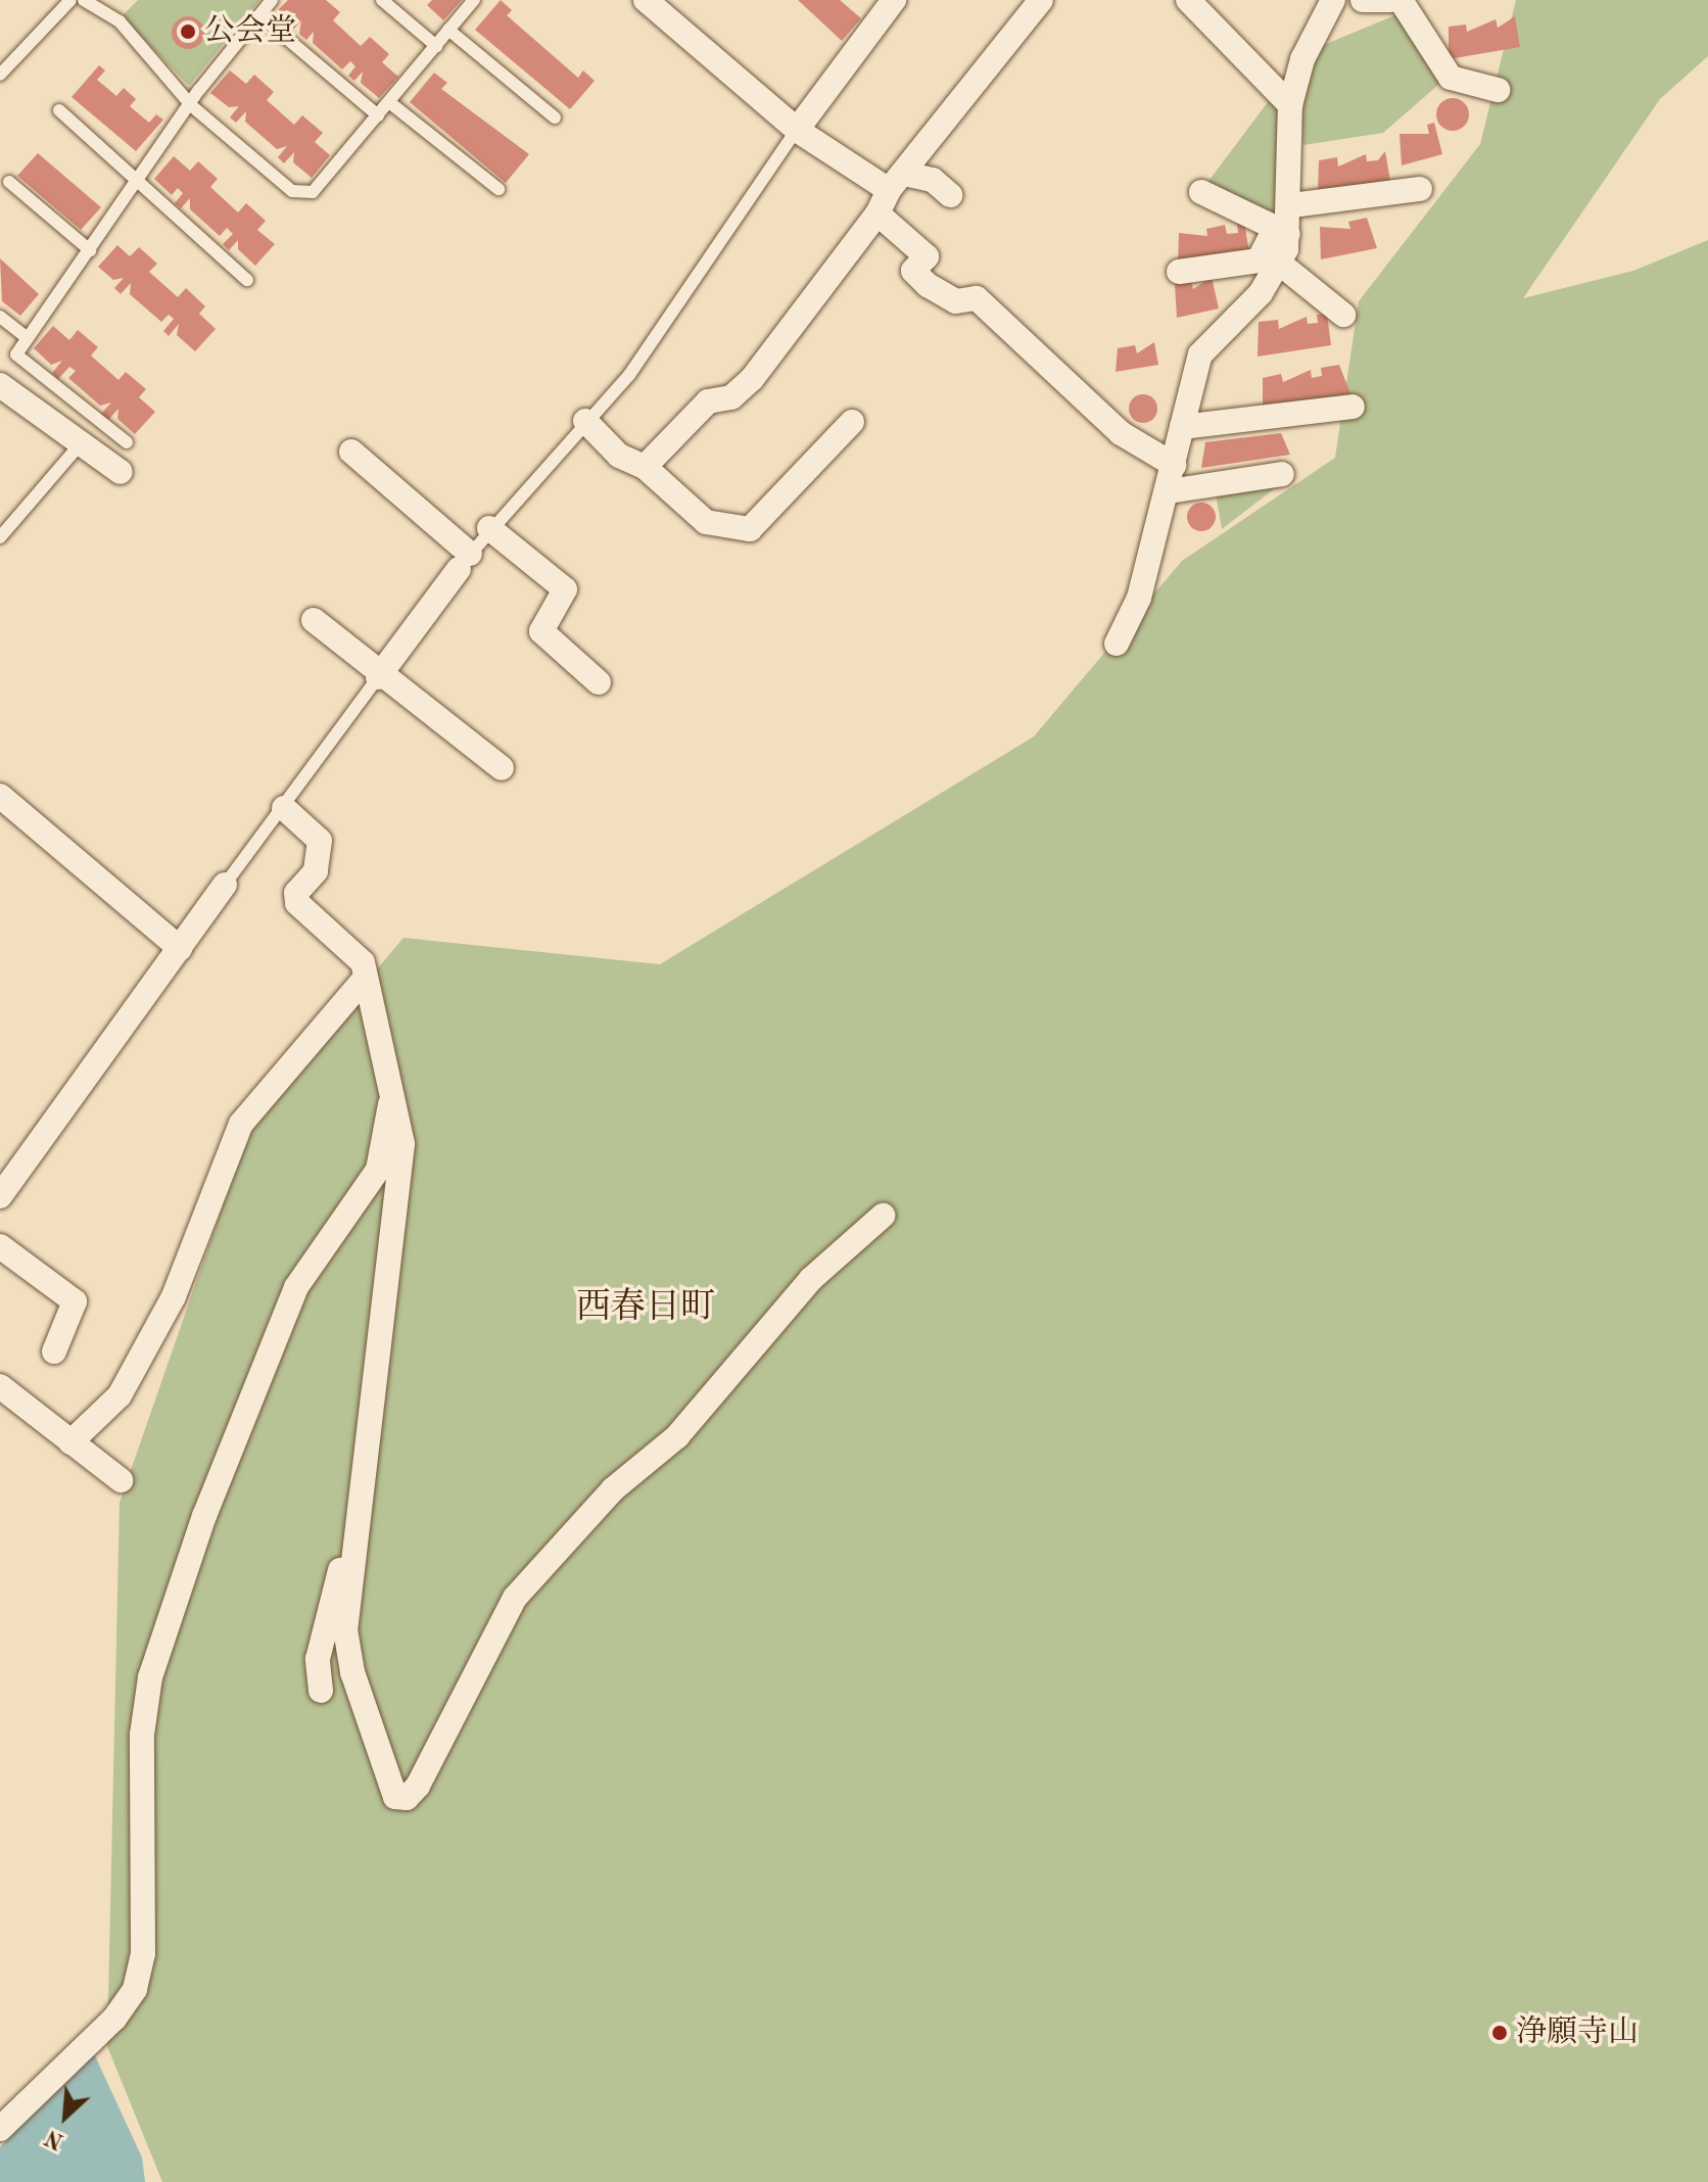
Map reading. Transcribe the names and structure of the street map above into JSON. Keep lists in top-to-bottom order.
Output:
{
  "districts": ["西春日町"],
  "places": ["公会堂", "浄願寺山"],
  "north": "bottom left"
}
